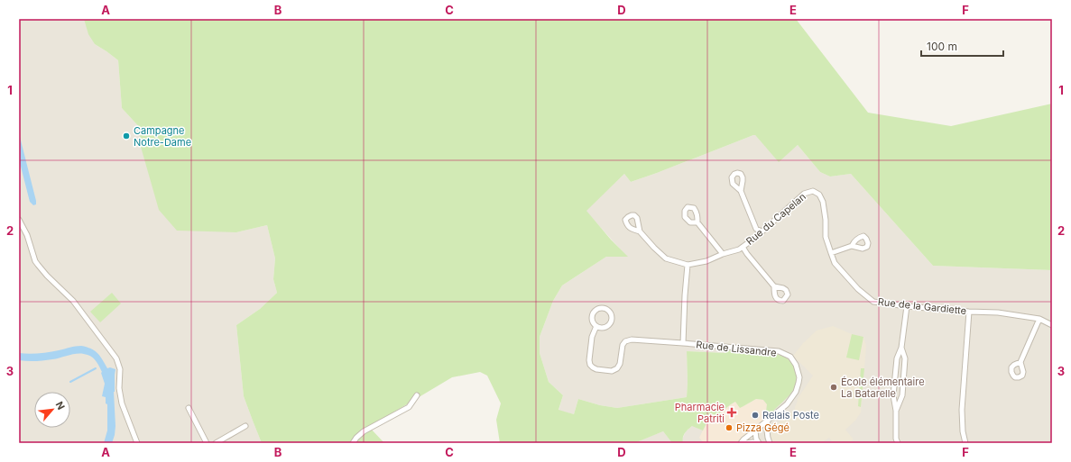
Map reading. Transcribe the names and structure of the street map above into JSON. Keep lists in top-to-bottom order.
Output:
{
  "streets": {
    "street": ["Rue du Capelan", "Rue de la Gardiette", "Rue de Lissandre"]
  },
  "crossings": [
    ["Rue du Capelan", "Rue de la Gardiette"],
    ["Rue du Capelan", "Rue de Lissandre"]
  ],
  "places": {
    "other": [
      "Campagne Notre-Dame",
      "École élémentaire La Batarelle",
      "Relais Poste",
      "Pizza Gégé"
    ],
    "health": ["Pharmacie Patriti"]
  },
  "scale_bar": "100 m",
  "north": "top right",
  "grid": {
    "columns": [
      "A",
      "B",
      "C",
      "D",
      "E",
      "F"
    ],
    "rows": ["1", "2", "3"]
  }
}
